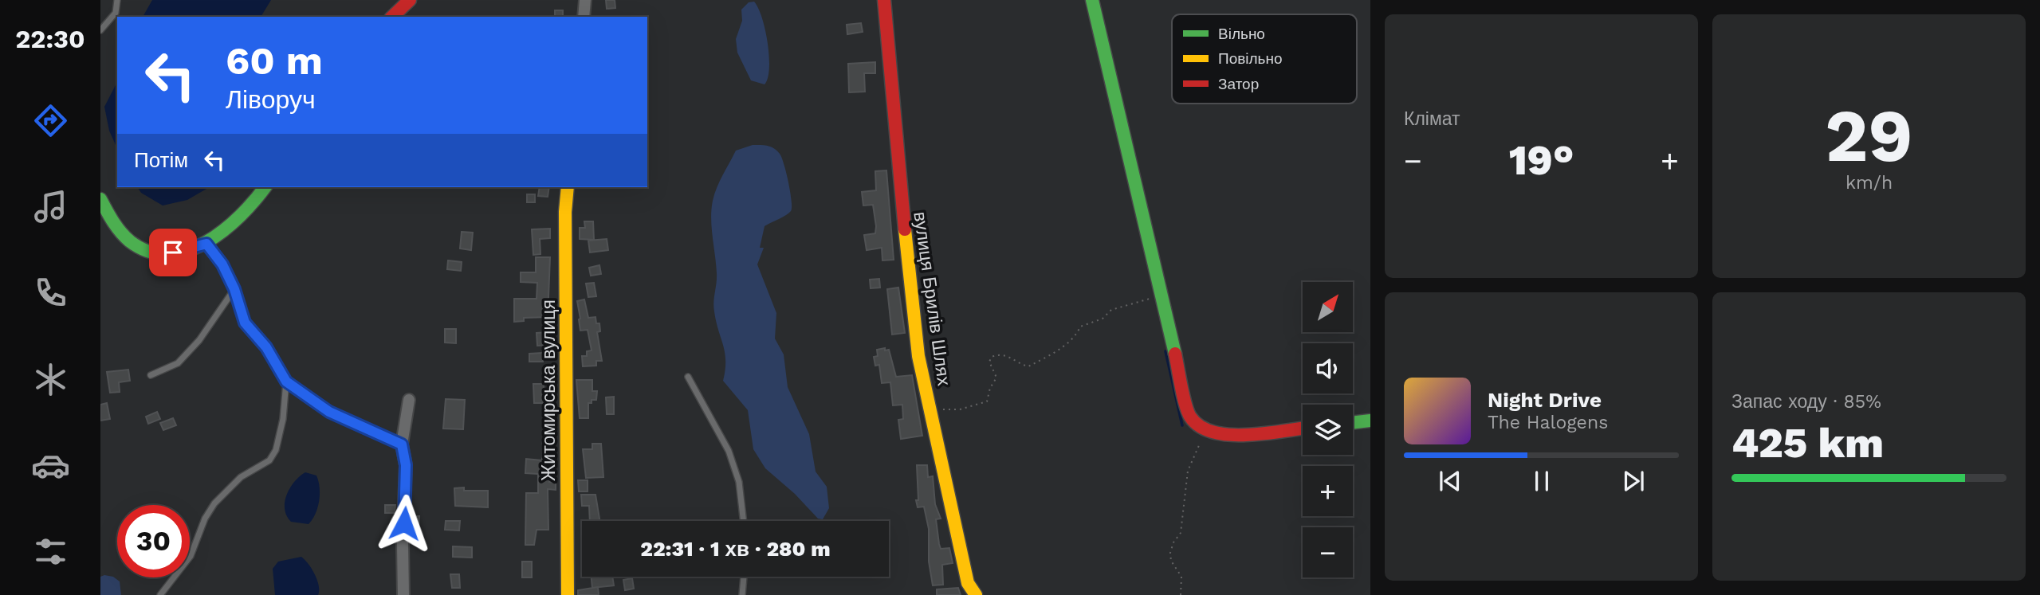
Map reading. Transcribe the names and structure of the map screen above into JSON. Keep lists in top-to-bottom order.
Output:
{
  "streets": {
    "street": ["вулиця Брилів Шлях", "Житомирська вулиця"]
  },
  "legend": ["Вільно", "Повільно", "Затор"],
  "north": "top right",
  "page": {
    "tabs": "22:30",
    "tile": [
      "Клімат",
      ["29", "km/h"],
      ["Запас ходу · 85%", "425 km"]
    ],
    "turn": ["60 m", "Ліворуч"],
    "then": "Потім",
    "heat": ["−", "19°", "+"],
    "map_buttons": ["+", "−"],
    "song": ["Night Drive", "The Halogens"],
    "limit": "30",
    "trip": "22:31 · 1 хв · 280 m"
  }
}
